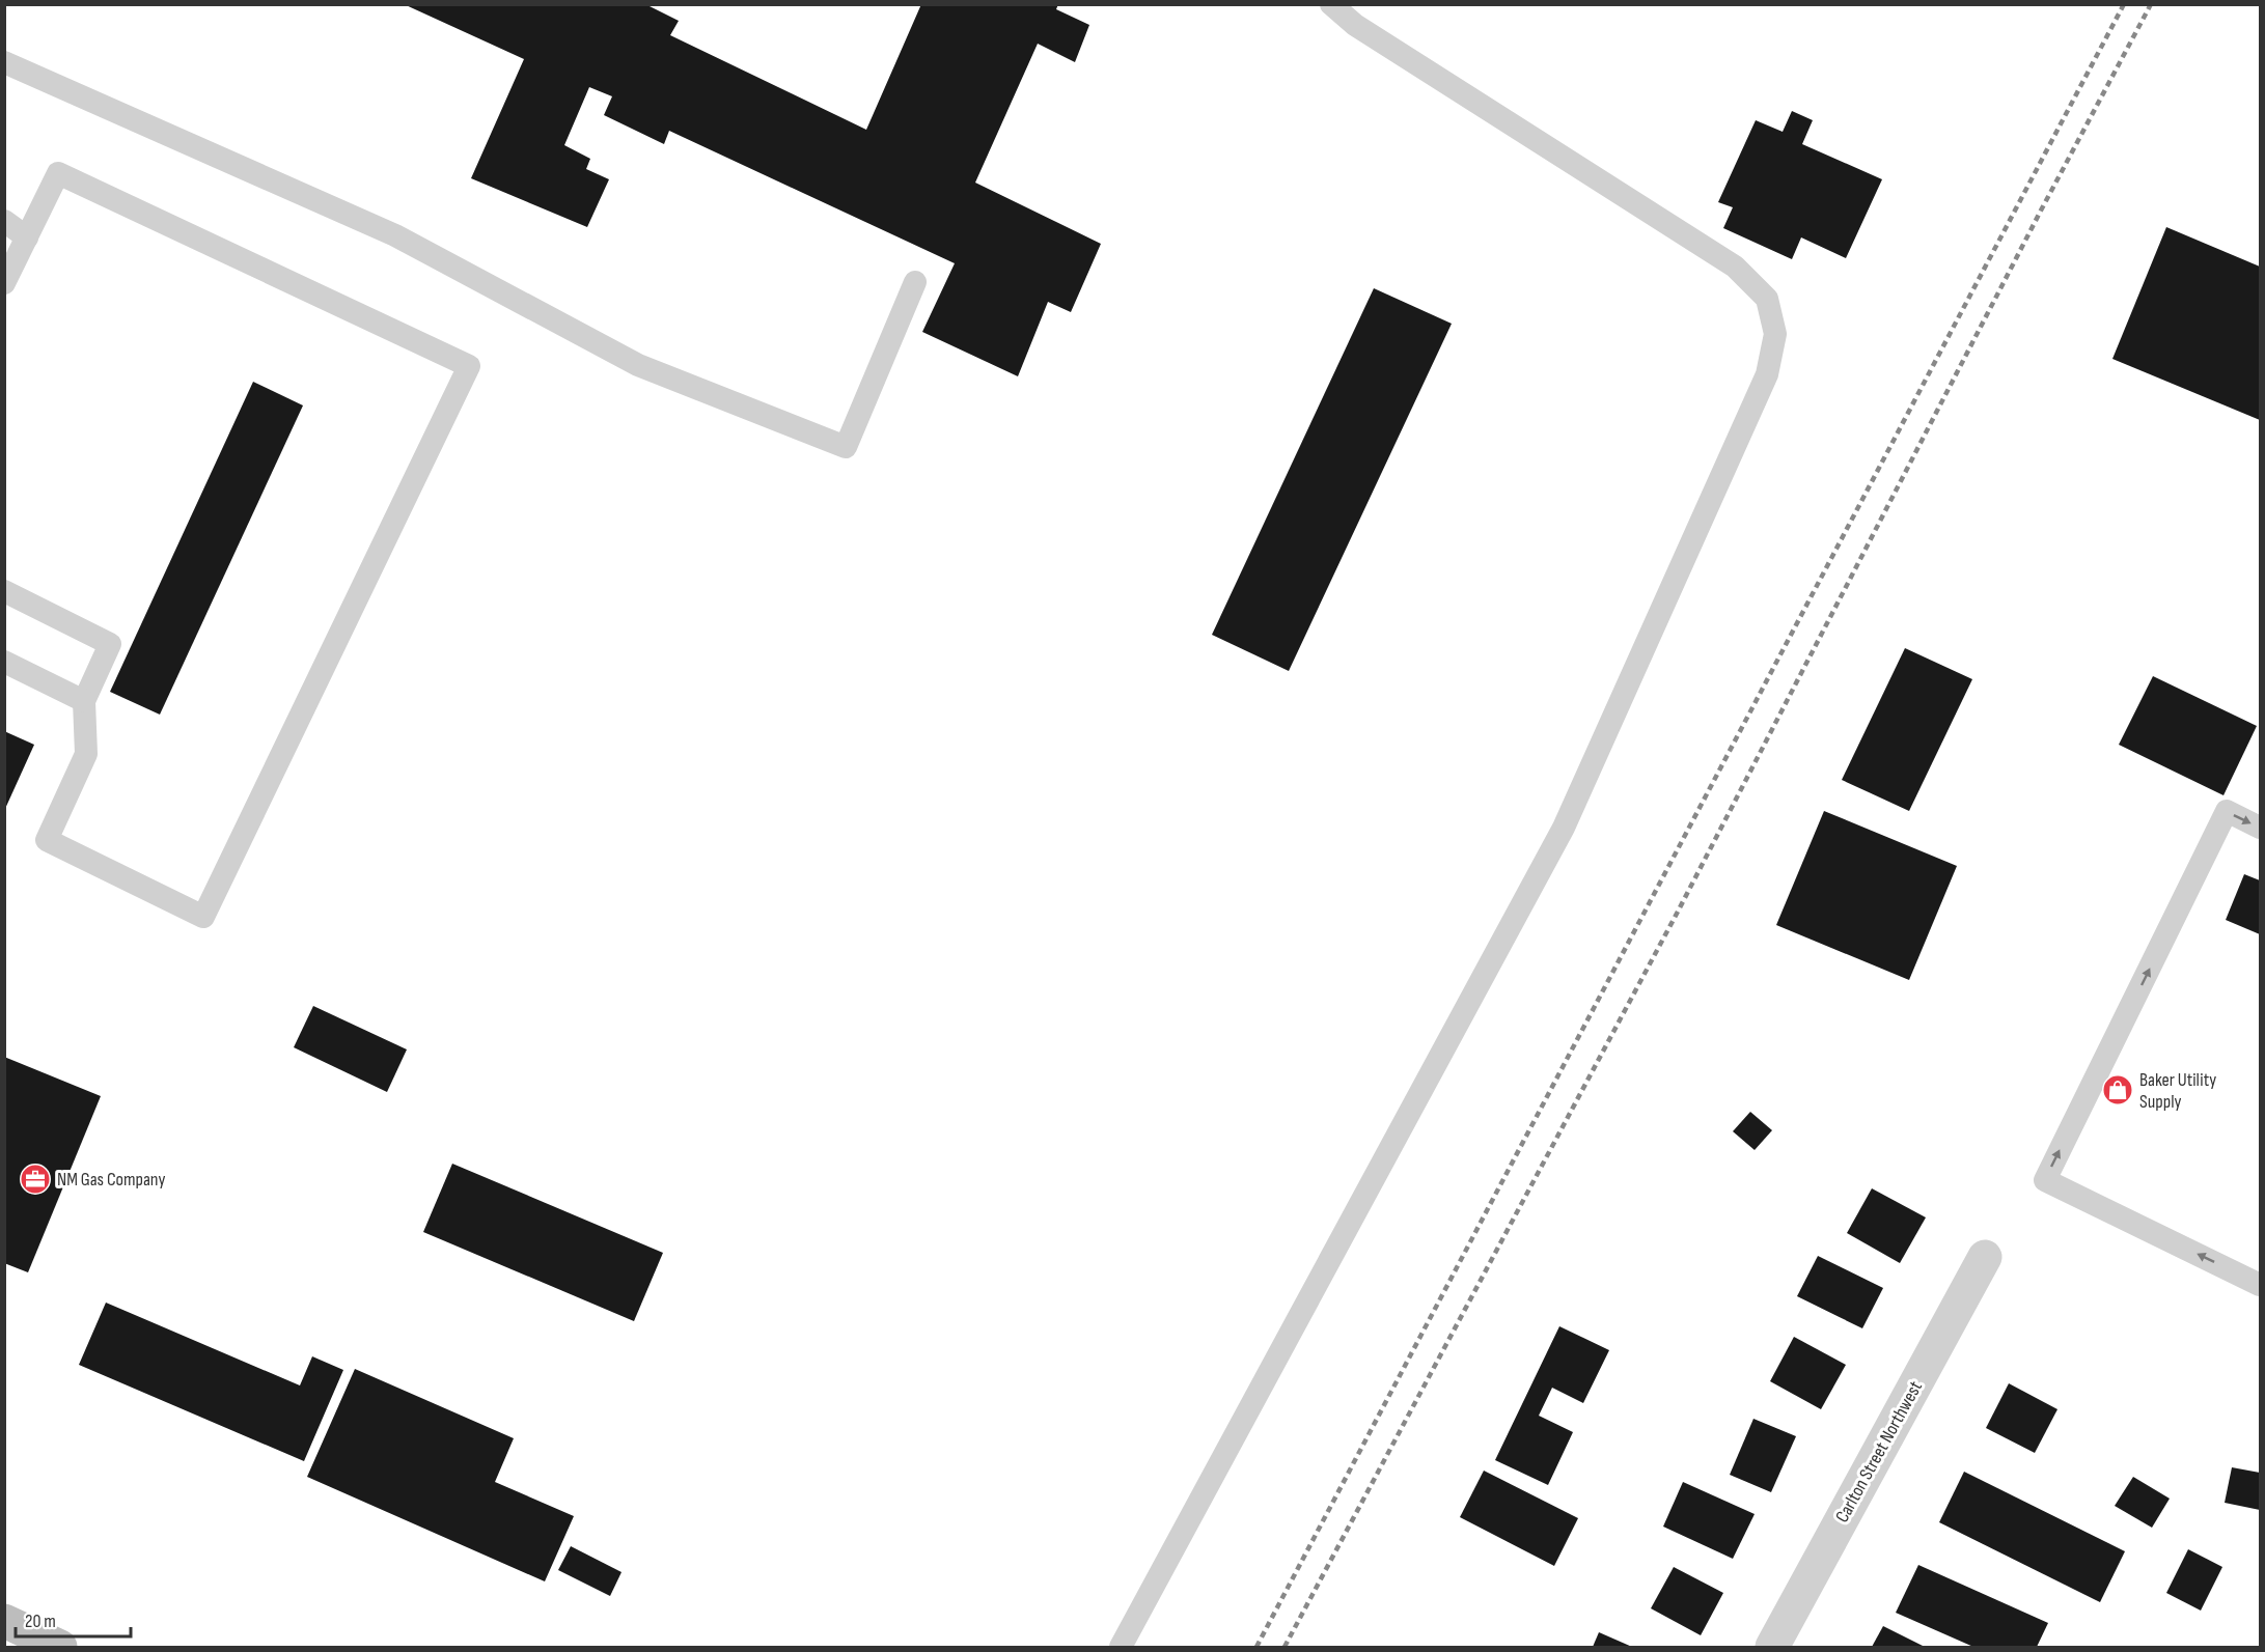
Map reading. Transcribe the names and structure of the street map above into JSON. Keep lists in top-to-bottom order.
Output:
{
  "streets": {
    "street": ["Carlton Street Northwest"]
  },
  "places": {
    "shop": ["Baker Utility Supply"],
    "office": ["NM Gas Company"]
  },
  "scale_bar": "20 m"
}
